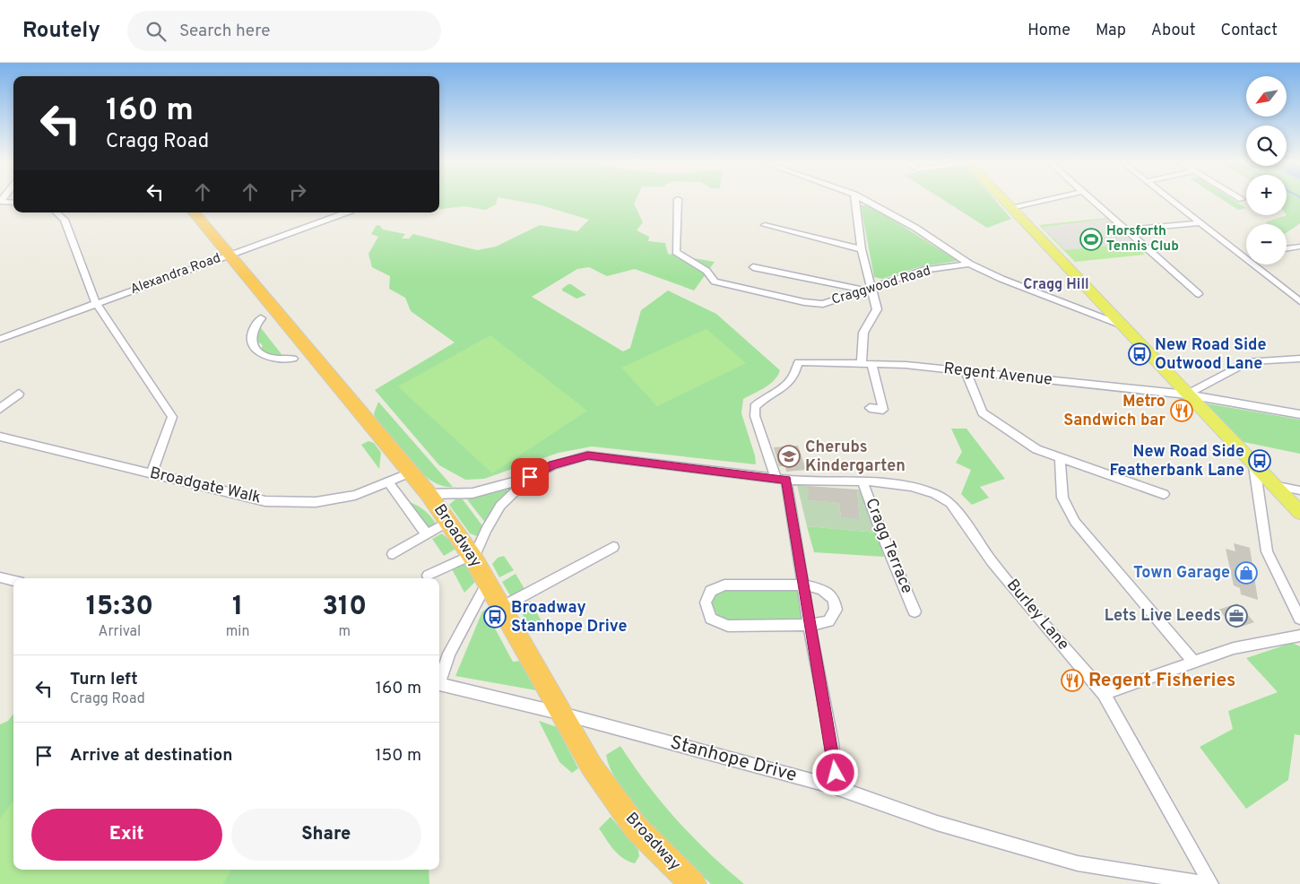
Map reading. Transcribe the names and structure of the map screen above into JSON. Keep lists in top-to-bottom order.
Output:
{
  "streets": {
    "highway": ["Broadway"],
    "street": [
      "Alexandra Road",
      "Craggwood Road",
      "Regent Avenue",
      "Broadgate Walk",
      "Cragg Terrace",
      "Burley Lane",
      "Stanhope Drive"
    ]
  },
  "crossings": [
    ["Alexandra Road", "Broadway"],
    ["Broadgate Walk", "Broadway"],
    ["Broadway", "Stanhope Drive"],
    ["Cragg Terrace", "Burley Lane"],
    ["Burley Lane", "Stanhope Drive"]
  ],
  "districts": ["Cragg Hill"],
  "places": {
    "sports": ["Horsforth Tennis Club"],
    "bus stop": ["New Road Side Outwood Lane", "New Road Side Featherbank Lane", "Broadway Stanhope Drive"],
    "restaurant": ["Metro Sandwich bar", "Regent Fisheries"],
    "school or university": ["Cherubs Kindergarten"],
    "shop": ["Town Garage"],
    "office": ["Lets Live Leeds"]
  },
  "north": "bottom left",
  "page": {
    "header": "Routely",
    "search": "Search here",
    "nav": [
      "Home",
      "Map",
      "About",
      "Contact"
    ],
    "map_buttons": ["+", "−"],
    "turn": ["160 m", "Cragg Road"],
    "eta": [
      "15:30",
      "Arrival",
      "1",
      "min",
      "310",
      "m"
    ],
    "list": [
      {
        "name": "Turn left",
        "note": "Cragg Road",
        "value": "160 m"
      },
      {
        "name": "Arrive at destination",
        "value": "150 m"
      }
    ],
    "buttons": ["Exit", "Share"]
  }
}
